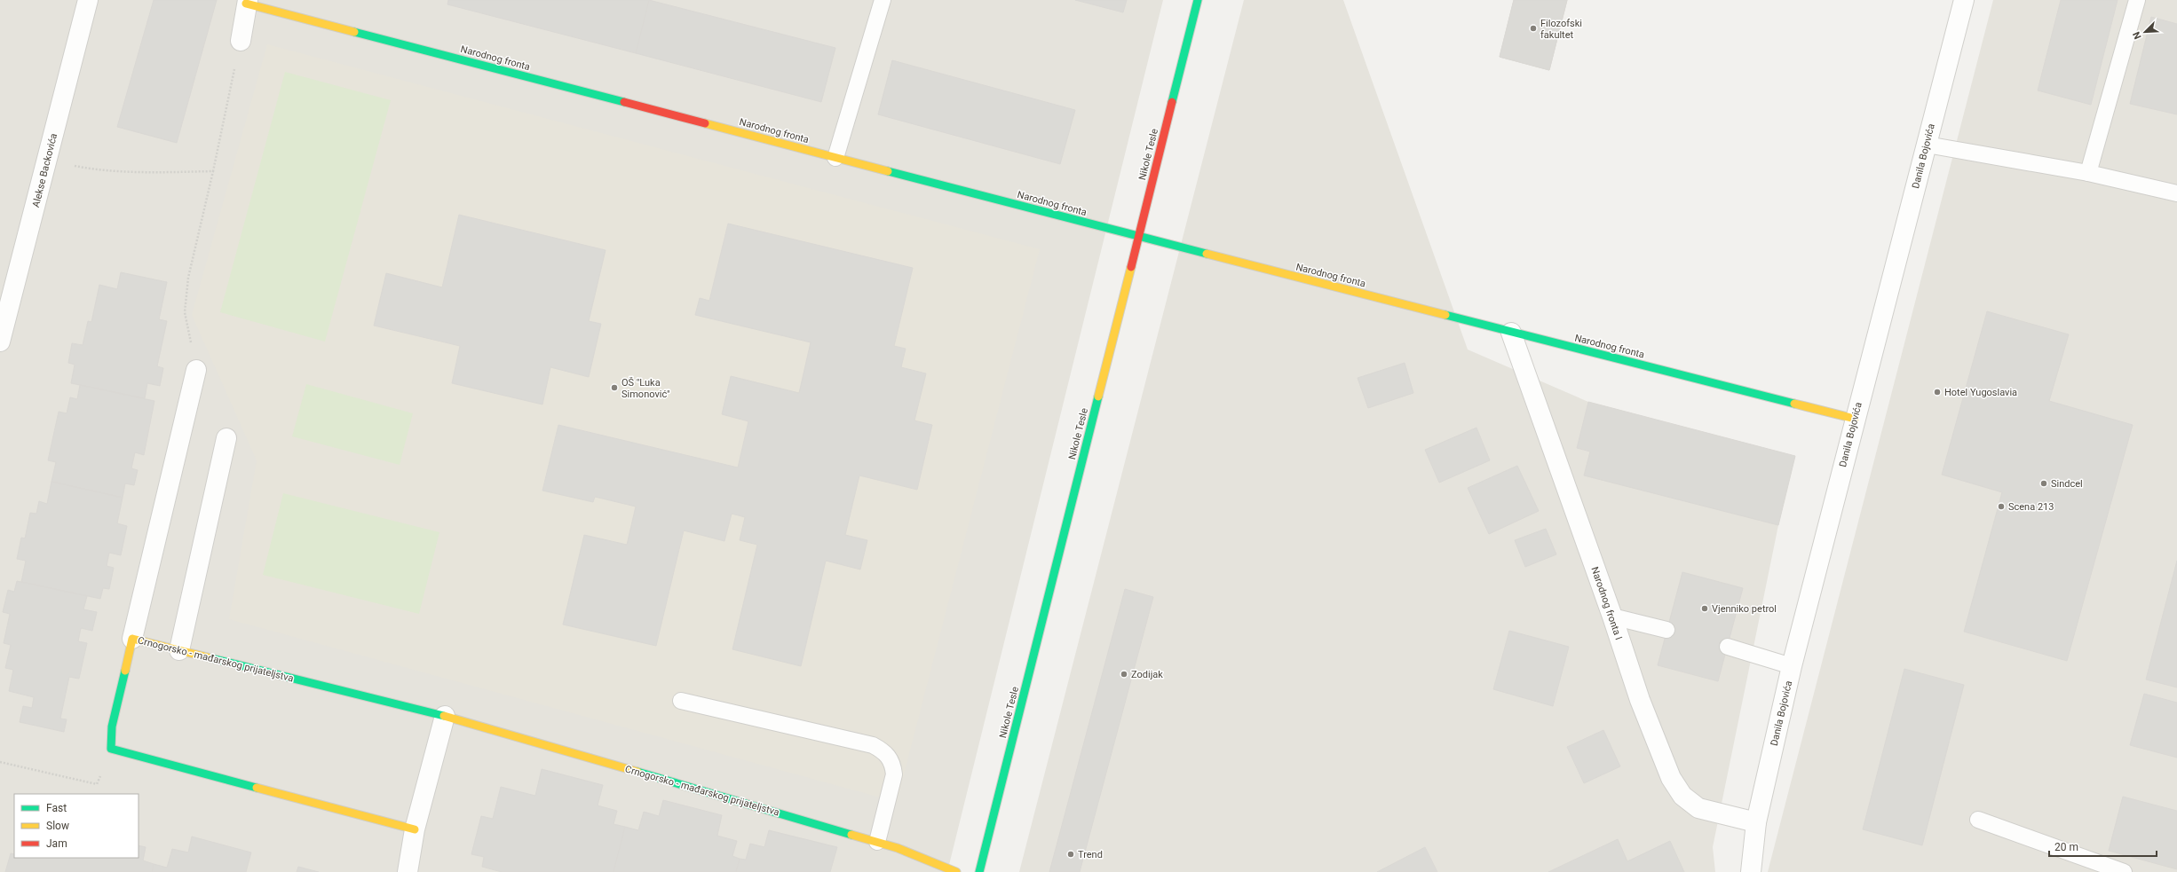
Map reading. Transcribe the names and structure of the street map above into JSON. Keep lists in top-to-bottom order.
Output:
{
  "streets": {
    "street": [
      "Narodnog fronta",
      "Nikole Tesle",
      "Danila Bojovića",
      "Alekse Backovića",
      "Narodnog fronta I",
      "Crnogorsko - mađarskog prijateljstva"
    ]
  },
  "crossings": [
    ["Narodnog fronta", "Nikole Tesle"],
    ["Narodnog fronta", "Danila Bojovića"],
    ["Narodnog fronta", "Narodnog fronta I"],
    ["Danila Bojovića", "Narodnog fronta I"]
  ],
  "places": [
    "Filozofski fakultet",
    "OŠ \"Luka Simonović\"",
    "Hotel Yugoslavia",
    "Sindcel",
    "Scena 213",
    "Vjenniko petrol",
    "Zodijak",
    "Trend"
  ],
  "legend": ["Fast", "Slow", "Jam"],
  "scale_bar": "20 m",
  "north": "bottom left"
}
